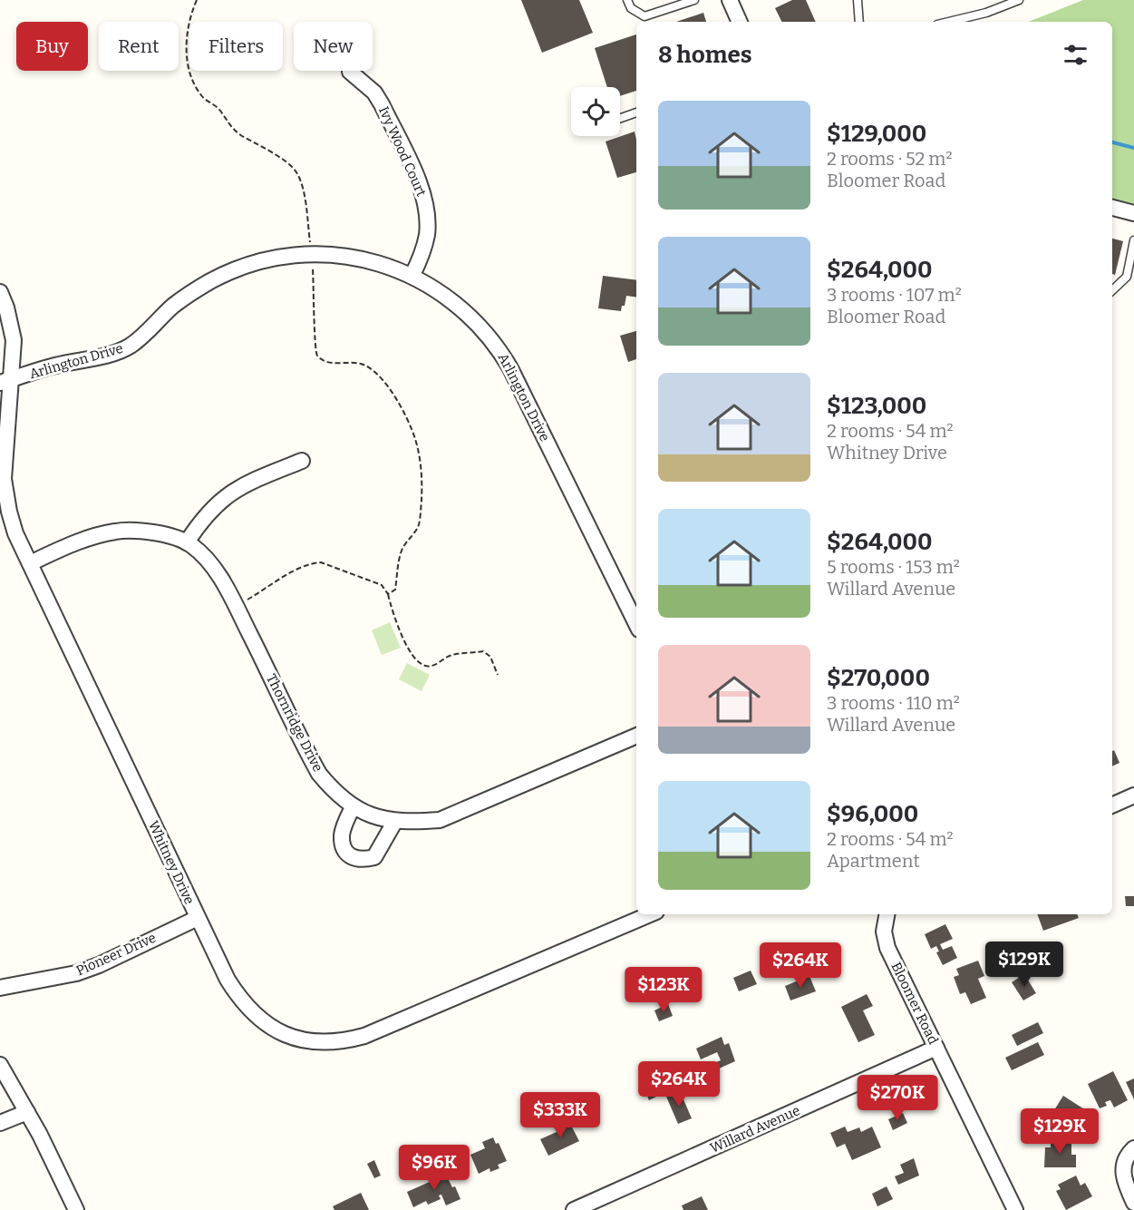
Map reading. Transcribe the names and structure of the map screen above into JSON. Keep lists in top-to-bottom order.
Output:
{
  "streets": {
    "street": [
      "Ivy Wood Court",
      "Arlington Drive",
      "Thornridge Drive",
      "Whitney Drive",
      "Pioneer Drive",
      "Bloomer Road",
      "Willard Avenue"
    ]
  },
  "crossings": [
    ["Ivy Wood Court", "Arlington Drive"],
    ["Arlington Drive", "Whitney Drive"],
    ["Thornridge Drive", "Whitney Drive"],
    ["Whitney Drive", "Pioneer Drive"],
    ["Bloomer Road", "Willard Avenue"]
  ],
  "page": {
    "chip": [
      "Buy",
      "Rent",
      "Filters",
      "New"
    ],
    "heading": "8 homes",
    "list": [
      {
        "name": "$129,000",
        "note": "2 rooms · 52 m² · Bloomer Road"
      },
      {
        "name": "$264,000",
        "note": "3 rooms · 107 m² · Bloomer Road"
      },
      {
        "name": "$123,000",
        "note": "2 rooms · 54 m² · Whitney Drive"
      },
      {
        "name": "$264,000",
        "note": "5 rooms · 153 m² · Willard Avenue"
      },
      {
        "name": "$270,000",
        "note": "3 rooms · 110 m² · Willard Avenue"
      },
      {
        "name": "$96,000",
        "note": "2 rooms · 54 m² · Apartment"
      }
    ],
    "price": [
      "$129K",
      "$264K",
      "$123K",
      "$264K",
      "$270K",
      "$333K",
      "$129K",
      "$96K"
    ]
  }
}
